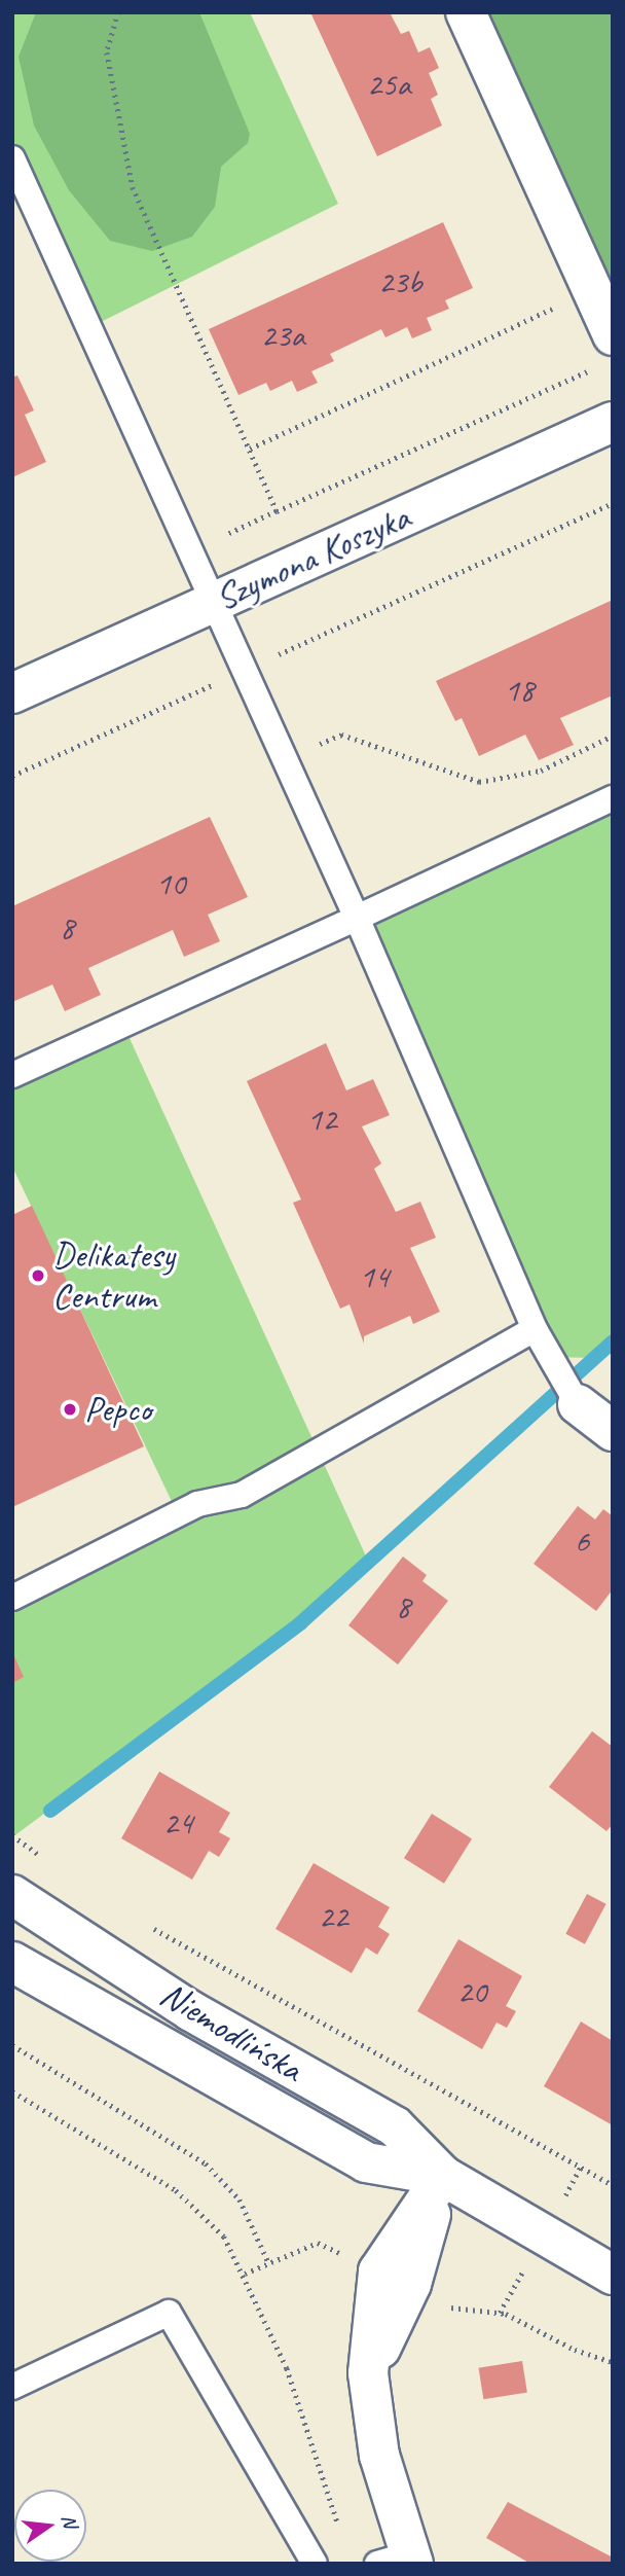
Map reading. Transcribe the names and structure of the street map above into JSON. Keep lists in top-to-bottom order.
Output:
{
  "streets": {
    "street": ["Szymona Koszyka", "Niemodlińska"]
  },
  "places": ["Delikatesy Centrum", "Pepco"],
  "house_numbers": [
    "25a",
    "23b",
    "23a",
    "18",
    "10",
    "8",
    "12",
    "14",
    "6",
    "8",
    "24",
    "22",
    "20"
  ],
  "north": "right"
}
